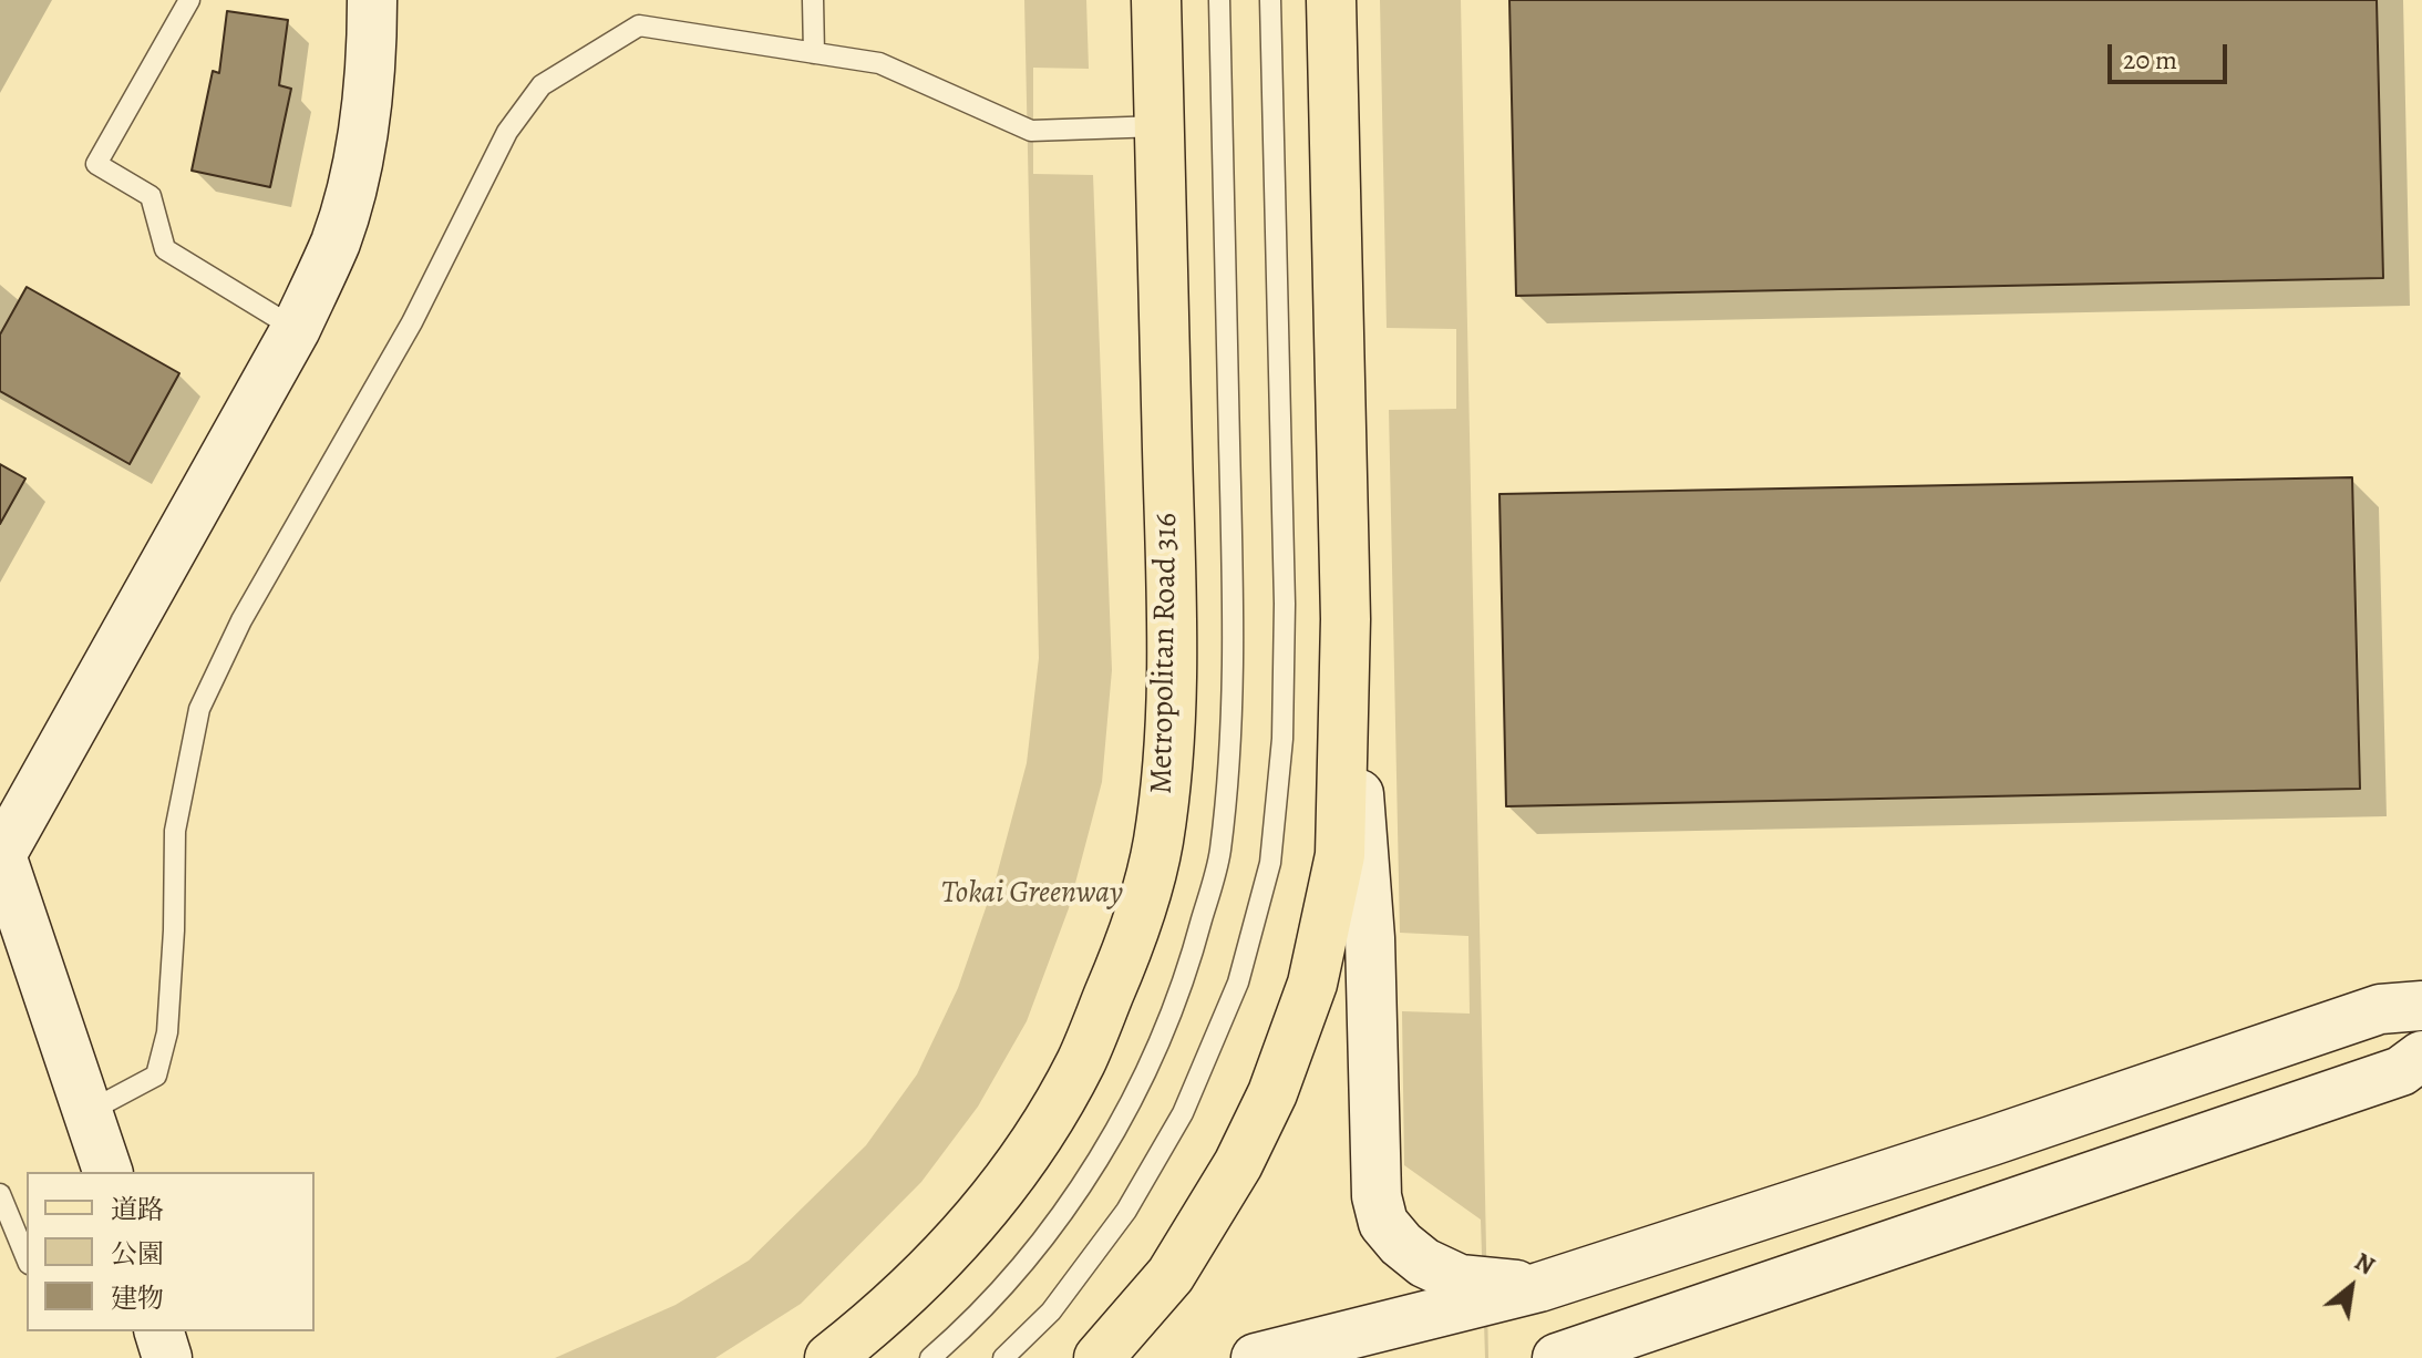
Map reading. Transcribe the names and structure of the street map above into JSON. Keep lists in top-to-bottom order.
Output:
{
  "streets": {
    "main road": ["Metropolitan Road 316"]
  },
  "parks": ["Tokai Greenway"],
  "legend": ["道路", "公園", "建物"],
  "scale_bar": "20 m",
  "north": "top right"
}
